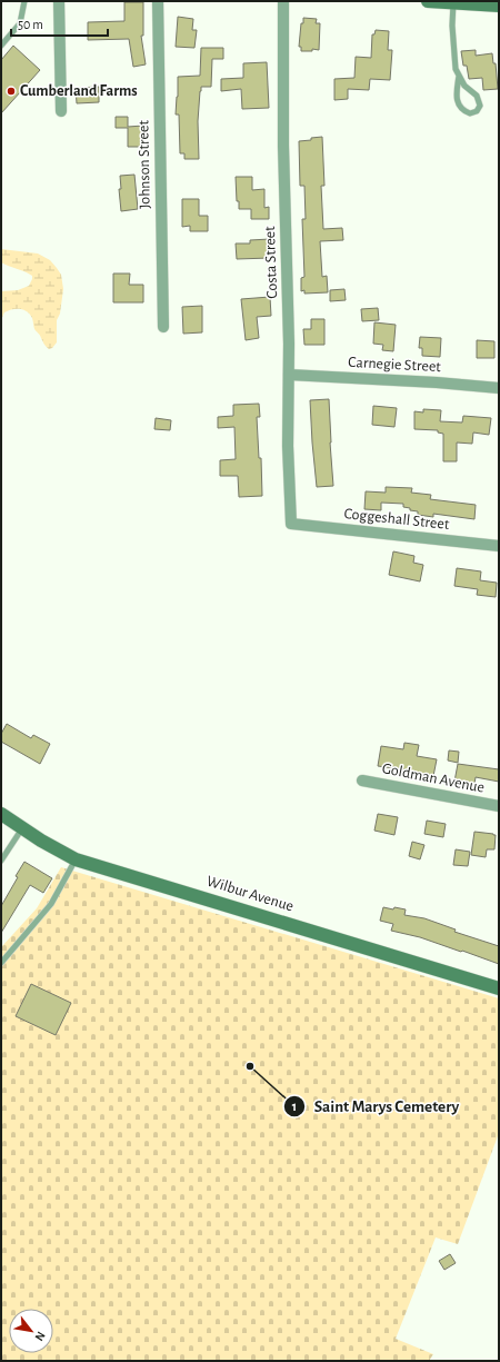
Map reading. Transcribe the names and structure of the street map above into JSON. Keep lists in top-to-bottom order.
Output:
{
  "streets": {
    "street": [
      "Johnson Street",
      "Costa Street",
      "Carnegie Street",
      "Coggeshall Street",
      "Goldman Avenue",
      "Wilbur Avenue"
    ]
  },
  "crossings": [
    ["Costa Street", "Carnegie Street"],
    ["Costa Street", "Coggeshall Street"]
  ],
  "places": ["Cumberland Farms", "Saint Marys Cemetery"],
  "scale_bar": "50 m",
  "north": "bottom right"
}
